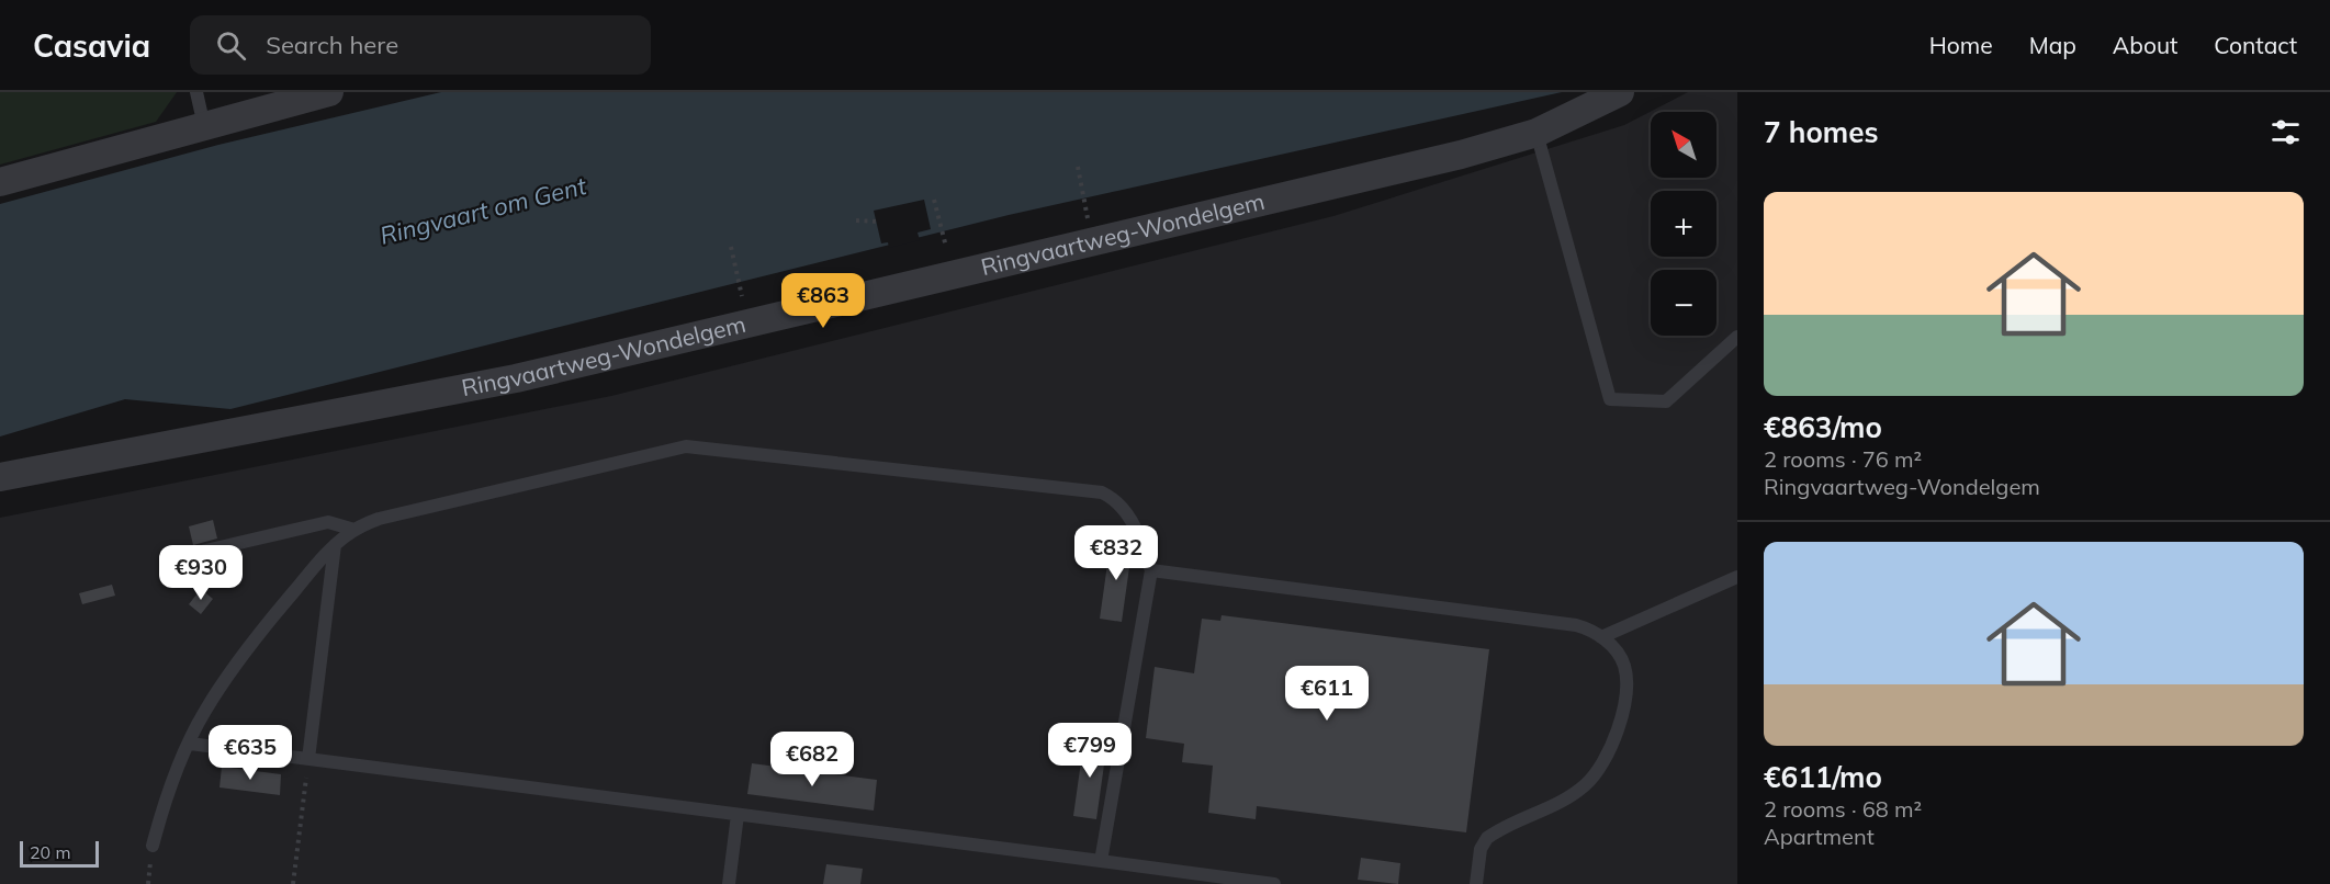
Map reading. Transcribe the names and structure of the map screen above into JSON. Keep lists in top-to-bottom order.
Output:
{
  "streets": {
    "street": ["Ringvaartweg-Wondelgem"]
  },
  "water": ["Ringvaart om Gent"],
  "scale_bar": "20 m",
  "north": "top left",
  "page": {
    "header": "Casavia",
    "search": "Search here",
    "nav": [
      "Home",
      "Map",
      "About",
      "Contact"
    ],
    "heading": "7 homes",
    "map_buttons": ["+", "−"],
    "list": [
      {
        "name": "€863/mo",
        "note": "2 rooms · 76 m² · Ringvaartweg-Wondelgem"
      },
      {
        "name": "€611/mo",
        "note": "2 rooms · 68 m² · Apartment"
      }
    ],
    "price": [
      "€863",
      "€832",
      "€930",
      "€611",
      "€799",
      "€635",
      "€682"
    ],
    "scale": "20 m"
  }
}
